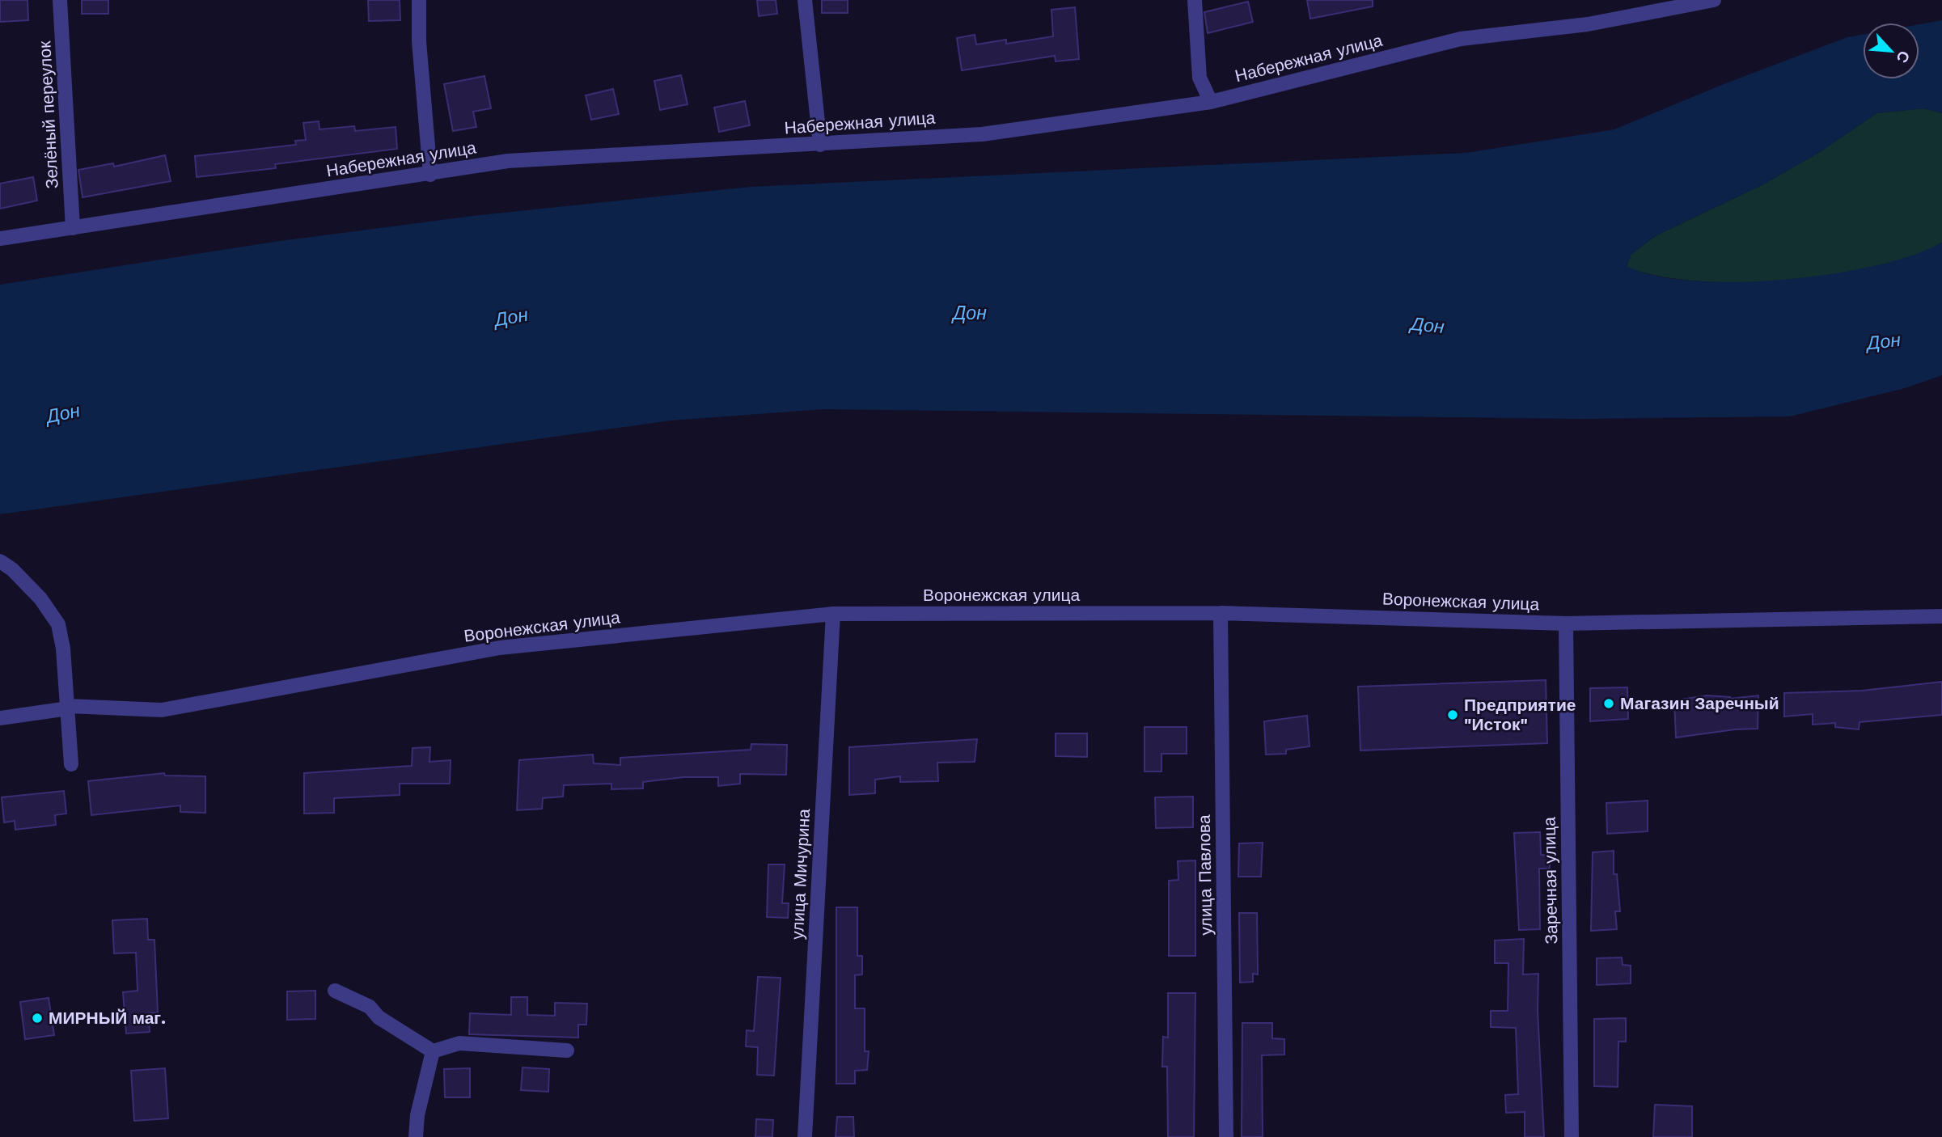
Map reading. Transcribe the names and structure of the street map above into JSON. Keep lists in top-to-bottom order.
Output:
{
  "streets": {
    "street": [
      "Набережная улица",
      "Зелёный переулок",
      "Воронежская улица",
      "улица Мичурина",
      "улица Павлова",
      "Заречная улица"
    ]
  },
  "crossings": [
    ["Набережная улица", "Зелёный переулок"],
    ["Воронежская улица", "улица Мичурина"],
    ["Воронежская улица", "улица Павлова"],
    ["Воронежская улица", "Заречная улица"]
  ],
  "water": ["Дон"],
  "places": ["Магазин Заречный", "Предприятие \"Исток\"", "МИРНЫЙ маг."],
  "north": "bottom right"
}
